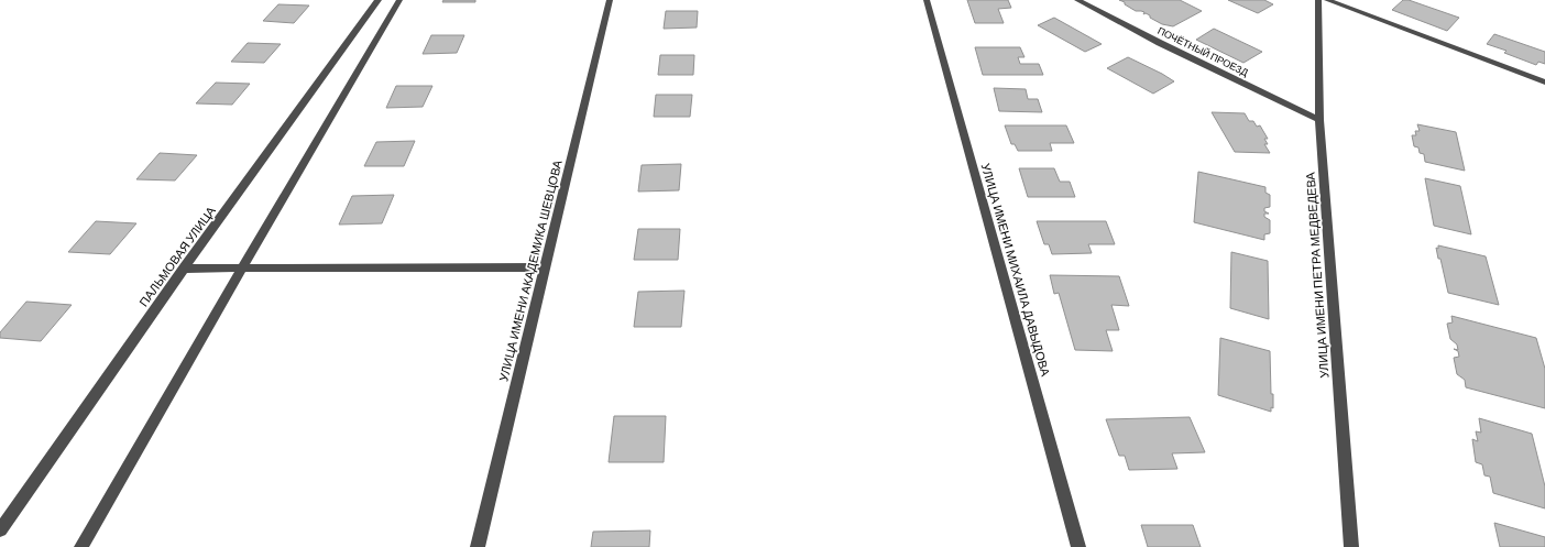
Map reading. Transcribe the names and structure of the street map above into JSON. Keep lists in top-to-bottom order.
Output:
{
  "streets": {
    "street": [
      "ПОЧЁТНЫЙ ПРОЕЗД",
      "ПАЛЬМОВАЯ УЛИЦА",
      "УЛИЦА ИМЕНИ МИХАИЛА ДАВЫДОВА",
      "УЛИЦА ИМЕНИ АКАДЕМИКА ШЕВЦОВА",
      "УЛИЦА ИМЕНИ ПЕТРА МЕДВЕДЕВА"
    ]
  },
  "crossings": [
    ["ПОЧЁТНЫЙ ПРОЕЗД", "УЛИЦА ИМЕНИ ПЕТРА МЕДВЕДЕВА"]
  ]
}
